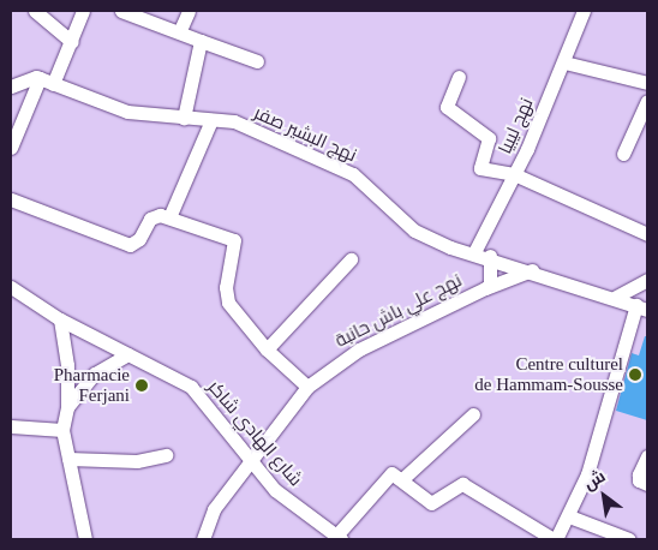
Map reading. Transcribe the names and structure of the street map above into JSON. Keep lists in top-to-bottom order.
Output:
{
  "streets": {
    "street": [
      "نهج ليبيا",
      "نهج البشير صفر",
      "نهج علي باش حانبة",
      "شارع الهادي شاكر"
    ]
  },
  "crossings": [
    ["نهج ليبيا", "نهج البشير صفر"],
    ["نهج البشير صفر", "نهج علي باش حانبة"],
    ["نهج علي باش حانبة", "شارع الهادي شاكر"]
  ],
  "places": ["Centre culturel de Hammam-Sousse", "Pharmacie Ferjani"],
  "north": "top left"
}
